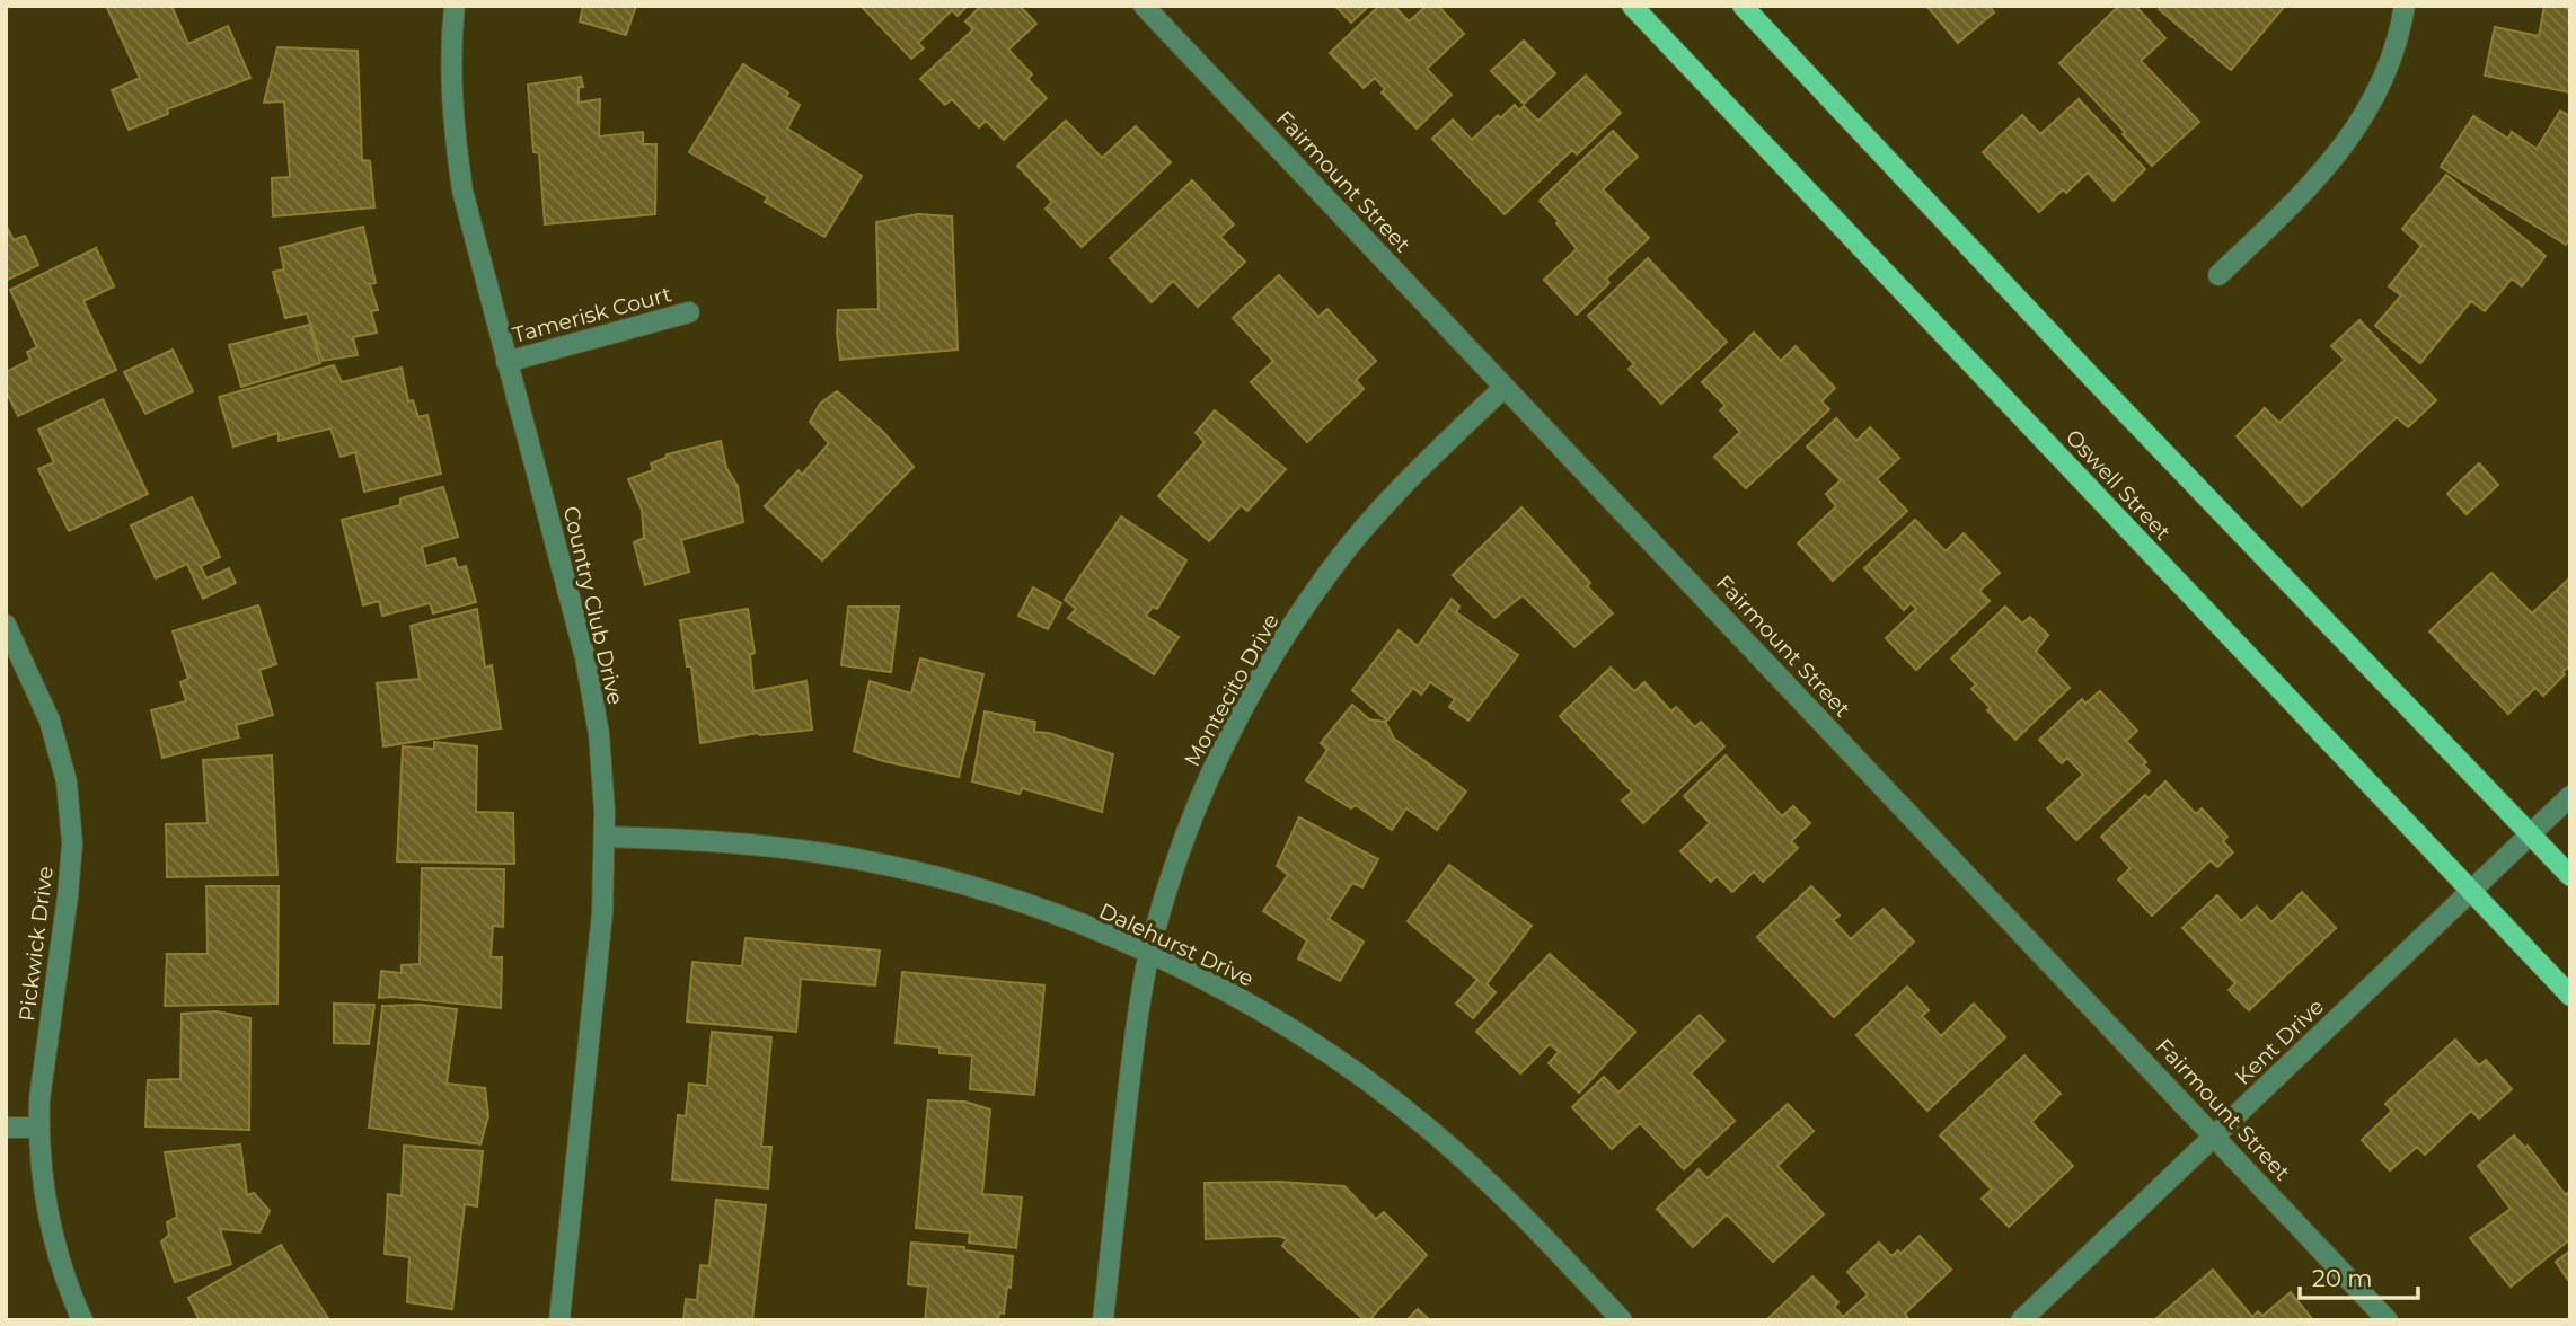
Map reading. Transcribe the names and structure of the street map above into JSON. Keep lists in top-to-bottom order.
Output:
{
  "streets": {
    "main road": ["Oswell Street"],
    "street": [
      "Fairmount Street",
      "Tamerisk Court",
      "Country Club Drive",
      "Montecito Drive",
      "Pickwick Drive",
      "Dalehurst Drive",
      "Kent Drive"
    ]
  },
  "crossings": [
    ["Fairmount Street", "Montecito Drive"],
    ["Fairmount Street", "Kent Drive"],
    ["Tamerisk Court", "Country Club Drive"],
    ["Oswell Street", "Kent Drive"],
    ["Country Club Drive", "Dalehurst Drive"],
    ["Montecito Drive", "Dalehurst Drive"]
  ],
  "scale_bar": "20 m"
}
